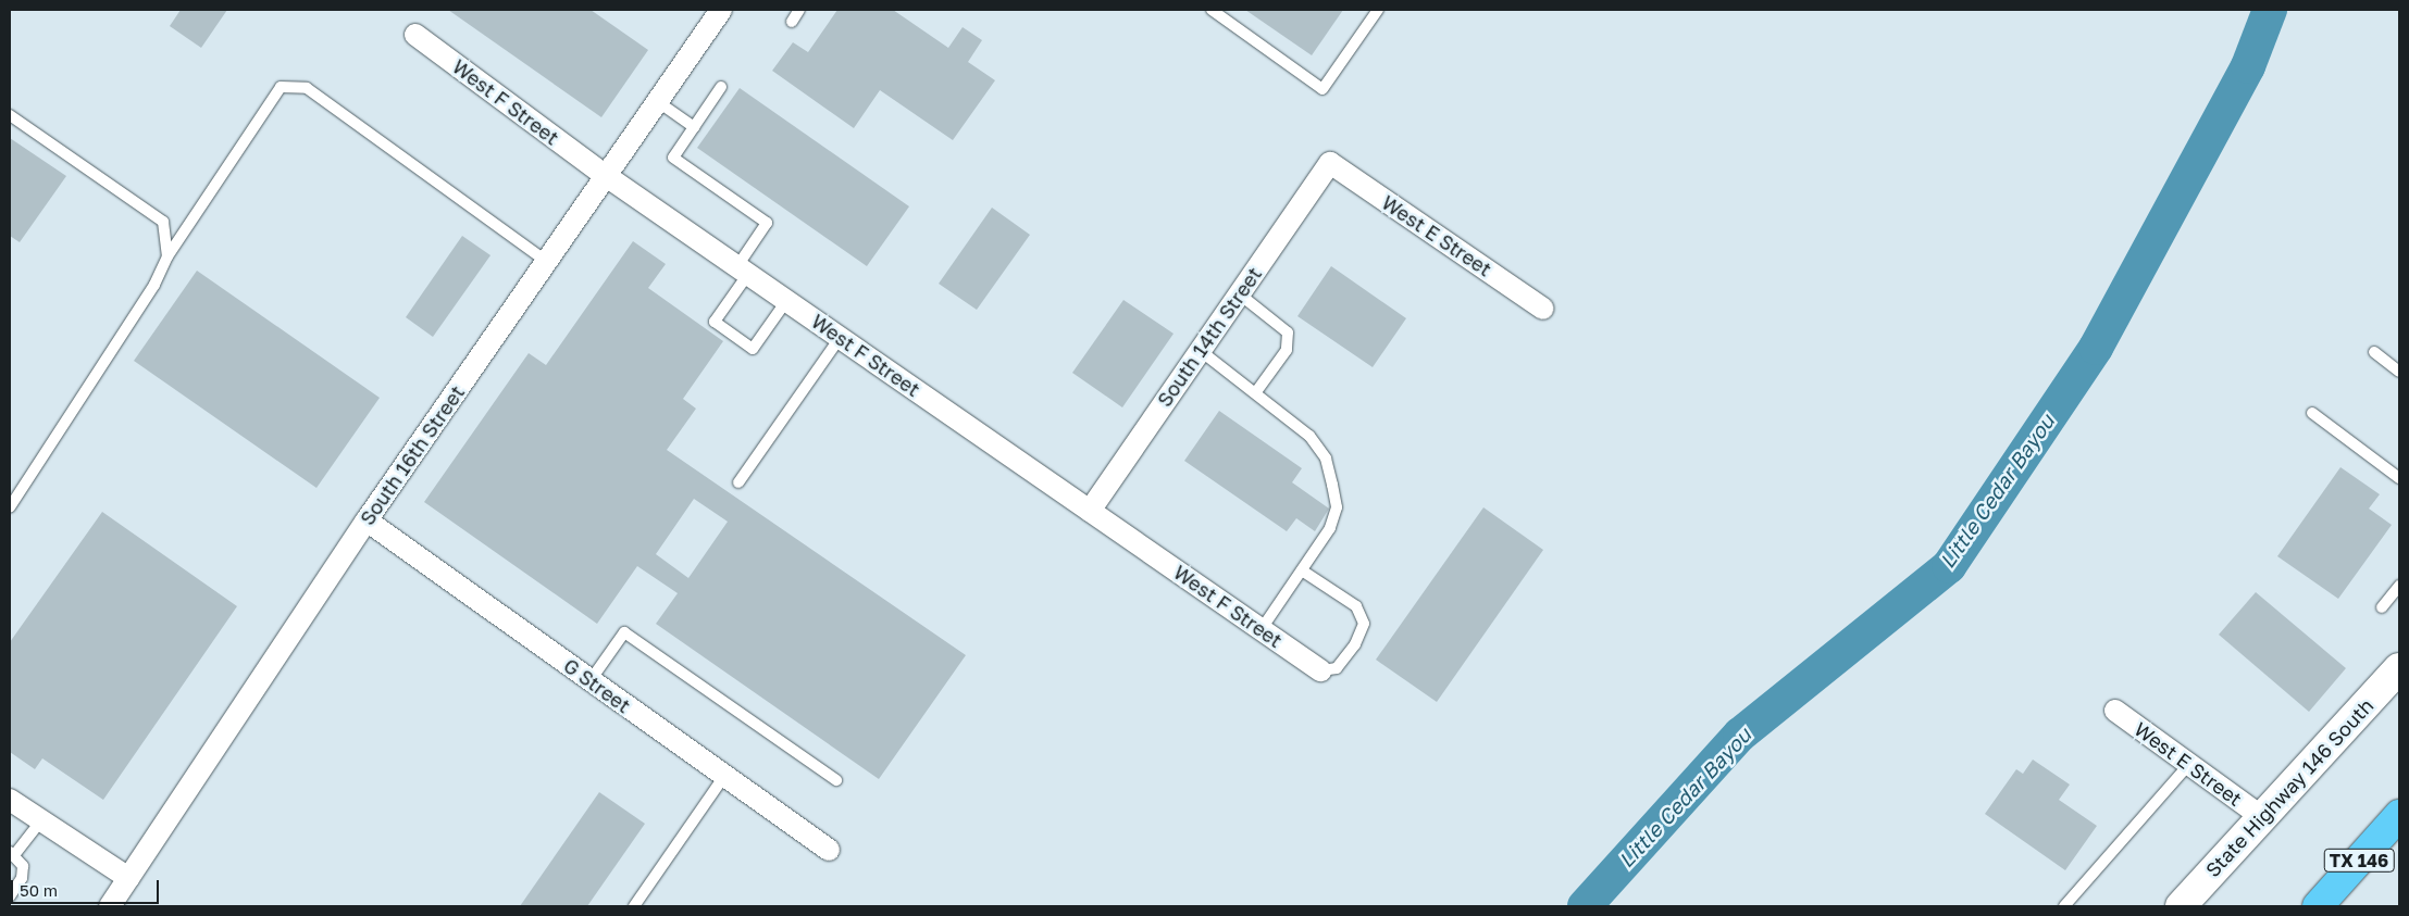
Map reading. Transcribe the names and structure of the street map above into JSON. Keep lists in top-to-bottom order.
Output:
{
  "streets": {
    "highway": ["TX 146"],
    "main road": ["State Highway 146 South"],
    "street": [
      "West F Street",
      "West E Street",
      "South 14th Street",
      "South 16th Street",
      "G Street"
    ]
  },
  "crossings": [
    ["West F Street", "South 14th Street"],
    ["West F Street", "South 16th Street"],
    ["West E Street", "South 14th Street"],
    ["West E Street", "State Highway 146 South"],
    ["South 16th Street", "G Street"]
  ],
  "water": ["Little Cedar Bayou"],
  "scale_bar": "50 m"
}
